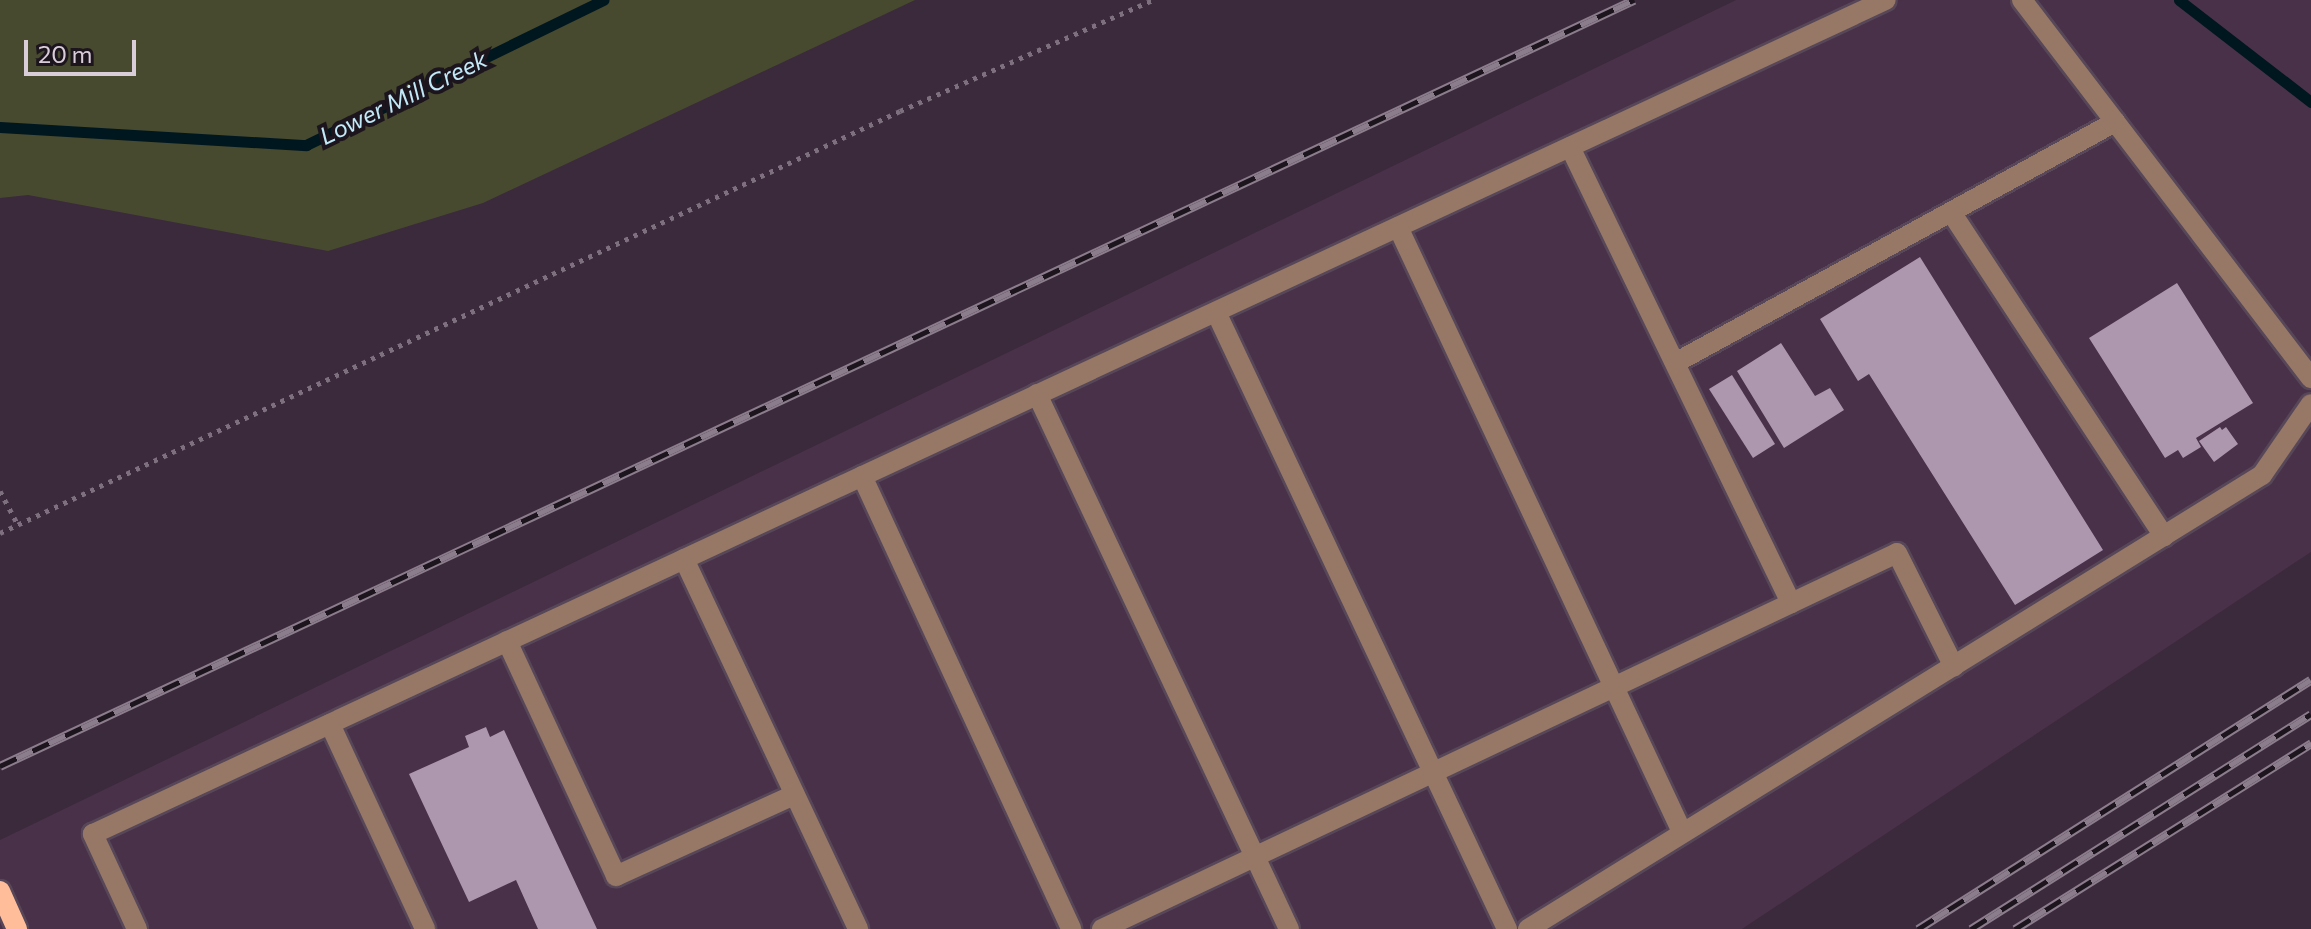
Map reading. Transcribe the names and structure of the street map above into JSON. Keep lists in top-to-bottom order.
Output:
{
  "water": ["Lower Mill Creek"],
  "scale_bar": "20 m"
}
